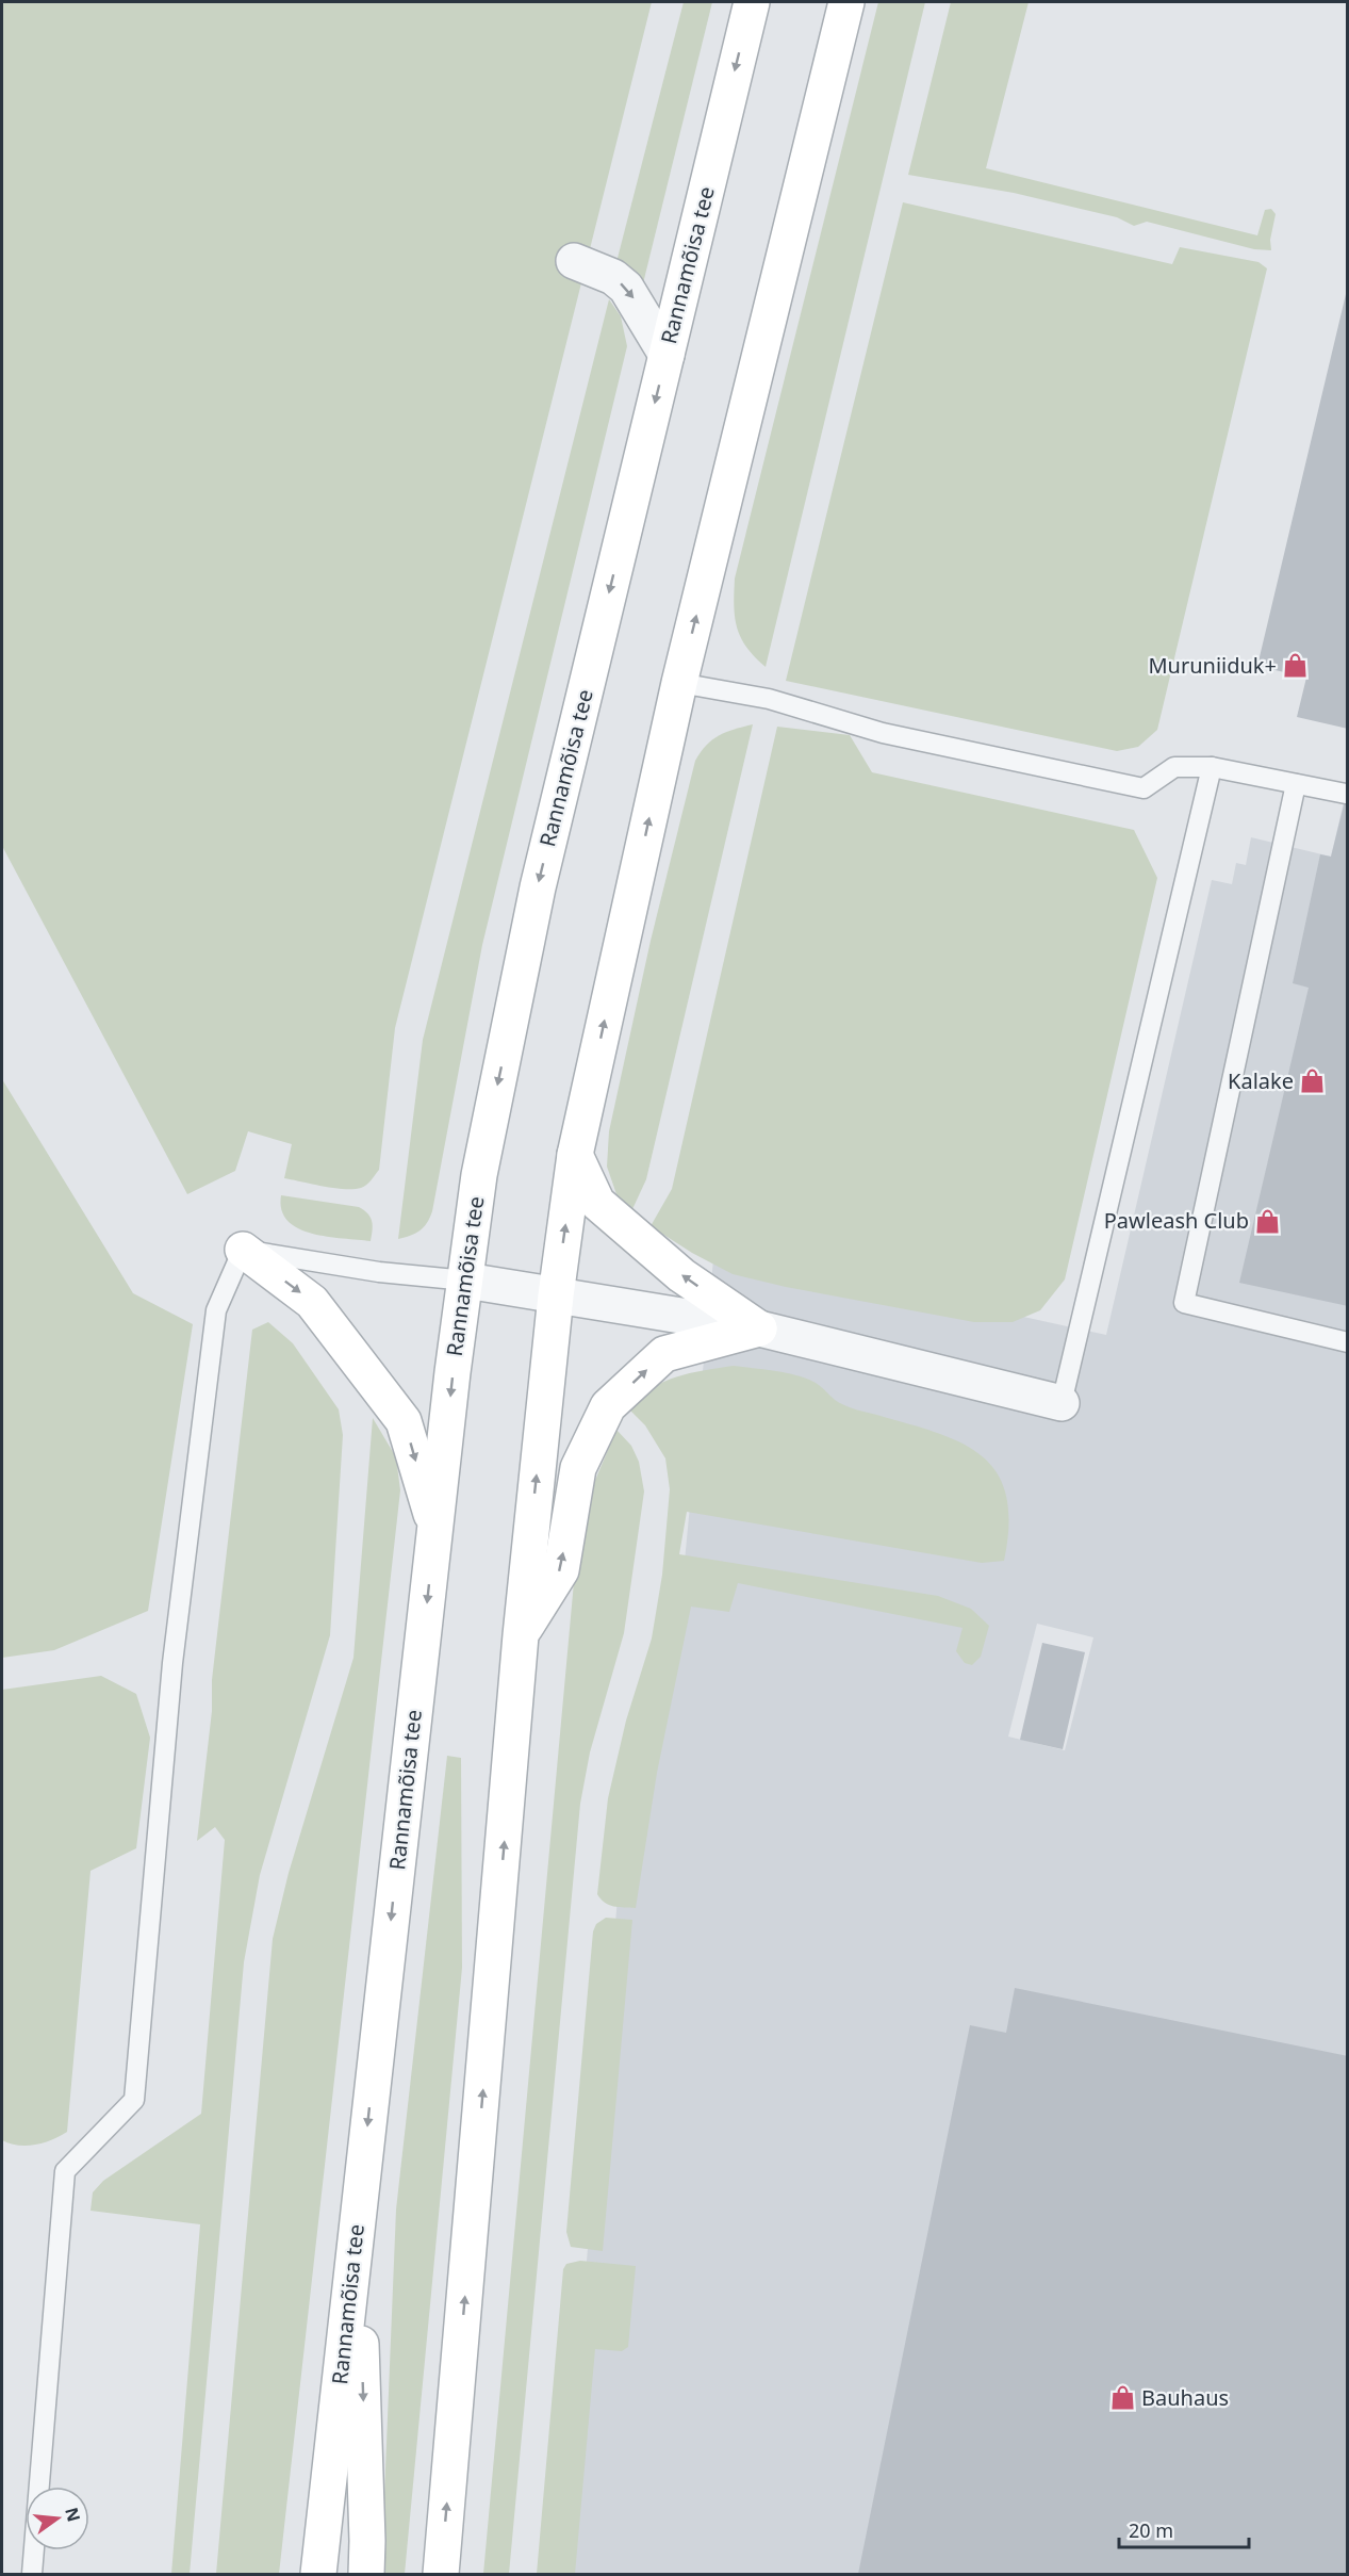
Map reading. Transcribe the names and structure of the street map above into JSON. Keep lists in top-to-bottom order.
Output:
{
  "streets": {
    "main road": ["Rannamõisa tee"]
  },
  "places": {
    "shop": [
      "Muruniiduk+",
      "Kalake",
      "Pawleash Club",
      "Bauhaus"
    ]
  },
  "scale_bar": "20 m",
  "north": "right"
}
